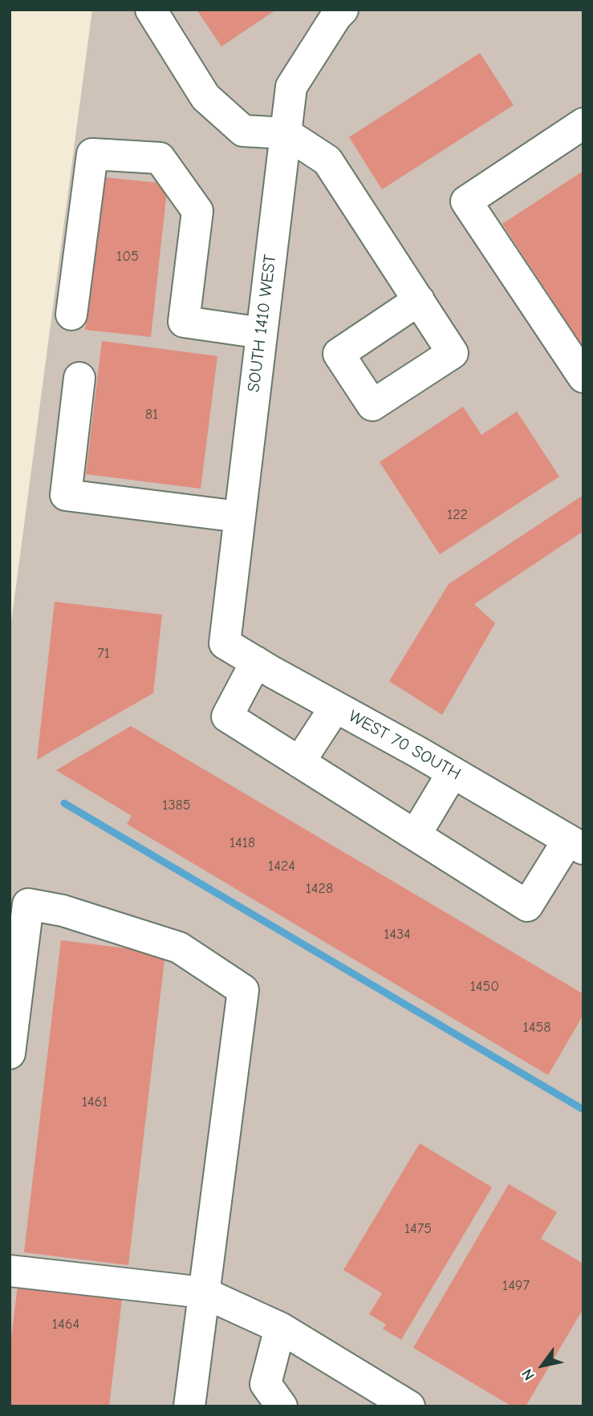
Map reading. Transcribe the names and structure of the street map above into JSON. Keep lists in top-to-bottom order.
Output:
{
  "streets": {
    "street": ["SOUTH 1410 WEST", "WEST 70 SOUTH"]
  },
  "crossings": [
    ["SOUTH 1410 WEST", "WEST 70 SOUTH"]
  ],
  "house_numbers": [
    "105",
    "81",
    "122",
    "71",
    "1385",
    "1418",
    "1424",
    "1428",
    "1434",
    "1450",
    "1458",
    "1461",
    "1475",
    "1497",
    "1464"
  ],
  "north": "bottom left"
}
